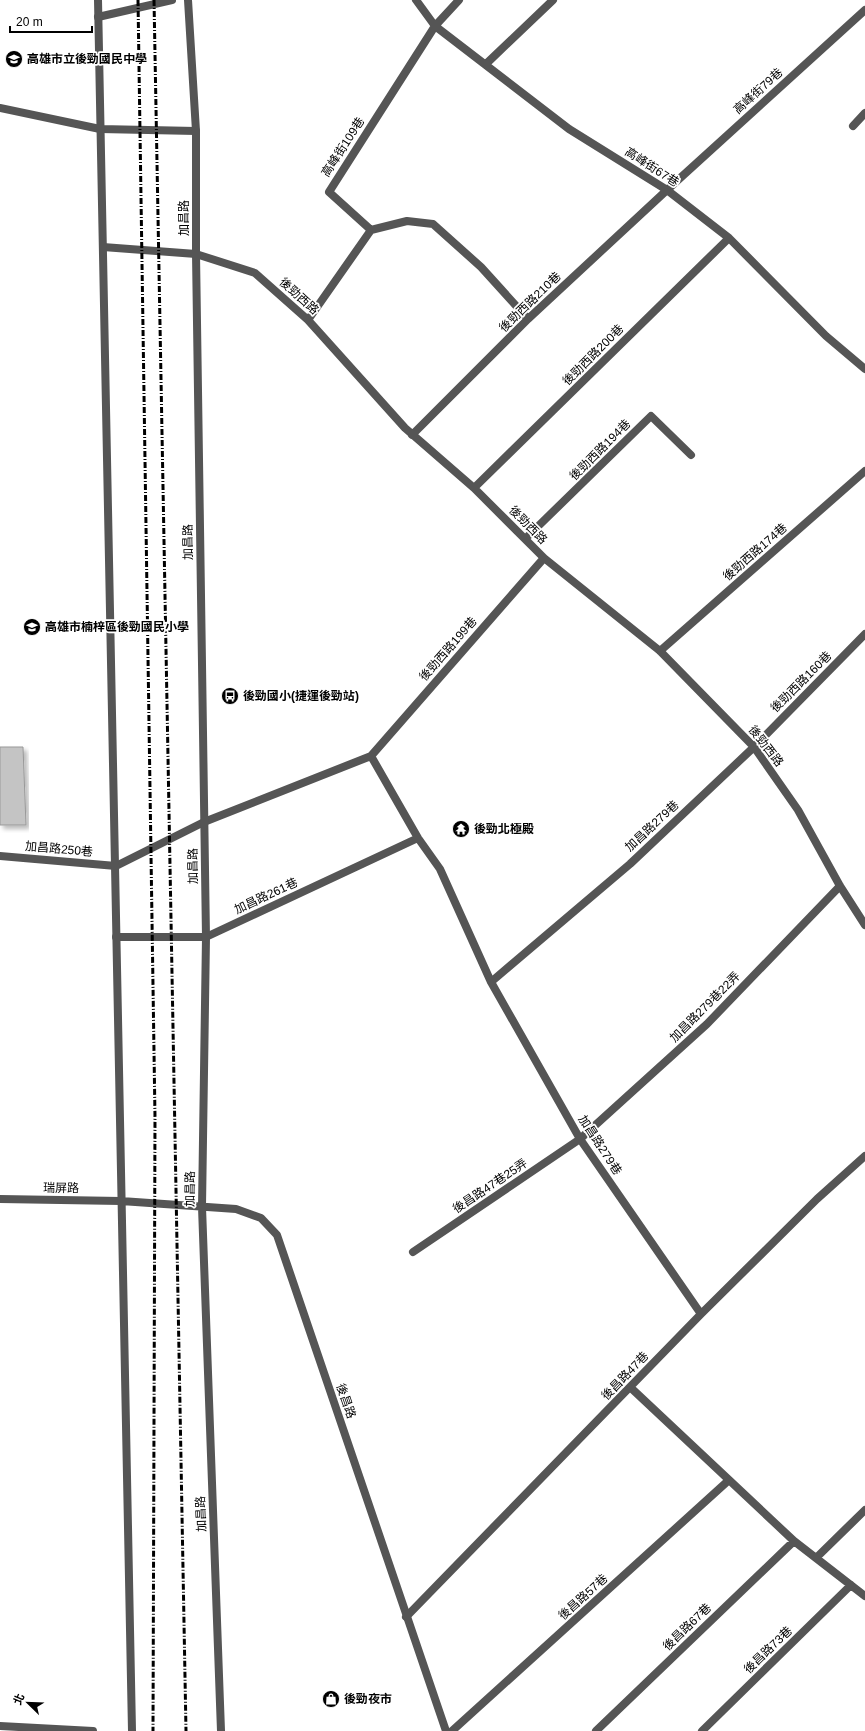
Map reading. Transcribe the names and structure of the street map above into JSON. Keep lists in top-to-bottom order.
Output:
{
  "streets": {
    "street": [
      "高峰街79巷",
      "高峰街109巷",
      "高峰街67巷",
      "加昌路",
      "後勁西路",
      "後勁西路210巷",
      "後勁西路200巷",
      "後勁西路194巷",
      "後勁西路174巷",
      "後勁西路199巷",
      "後勁西路160巷",
      "加昌路279巷",
      "加昌路250巷",
      "加昌路261巷",
      "加昌路279巷22弄",
      "後昌路47巷25弄",
      "瑞屏路",
      "後昌路47巷",
      "後昌路",
      "後昌路57巷",
      "後昌路67巷",
      "後昌路73巷"
    ]
  },
  "crossings": [
    ["高峰街79巷", "高峰街67巷"],
    ["高峰街79巷", "後勁西路210巷"],
    ["高峰街109巷", "高峰街67巷"],
    ["高峰街67巷", "後勁西路210巷"],
    ["高峰街67巷", "後勁西路200巷"],
    ["加昌路", "後勁西路"],
    ["加昌路", "加昌路261巷"],
    ["加昌路", "後昌路"],
    ["後勁西路", "後勁西路210巷"],
    ["後勁西路", "後勁西路200巷"],
    ["後勁西路", "後勁西路194巷"],
    ["後勁西路", "後勁西路174巷"],
    ["後勁西路", "後勁西路199巷"],
    ["後勁西路", "後勁西路160巷"],
    ["後勁西路", "加昌路279巷"],
    ["後勁西路", "加昌路279巷22弄"],
    ["後勁西路199巷", "加昌路279巷"],
    ["後勁西路160巷", "加昌路279巷"],
    ["加昌路279巷", "加昌路261巷"],
    ["加昌路279巷", "加昌路279巷22弄"],
    ["加昌路279巷", "後昌路47巷25弄"],
    ["加昌路279巷", "後昌路47巷"],
    ["加昌路279巷22弄", "後昌路47巷25弄"],
    ["瑞屏路", "後昌路"],
    ["後昌路47巷", "後昌路"]
  ],
  "places": {
    "school or university": ["高雄市立後勁國民中學", "高雄市楠梓區後勁國民小學"],
    "bus stop": ["後勁國小(捷運後勁站)"],
    "temple": ["後勁北極殿"],
    "shop": ["後勁夜市"]
  },
  "scale_bar": "20 m",
  "north": "top left"
}
